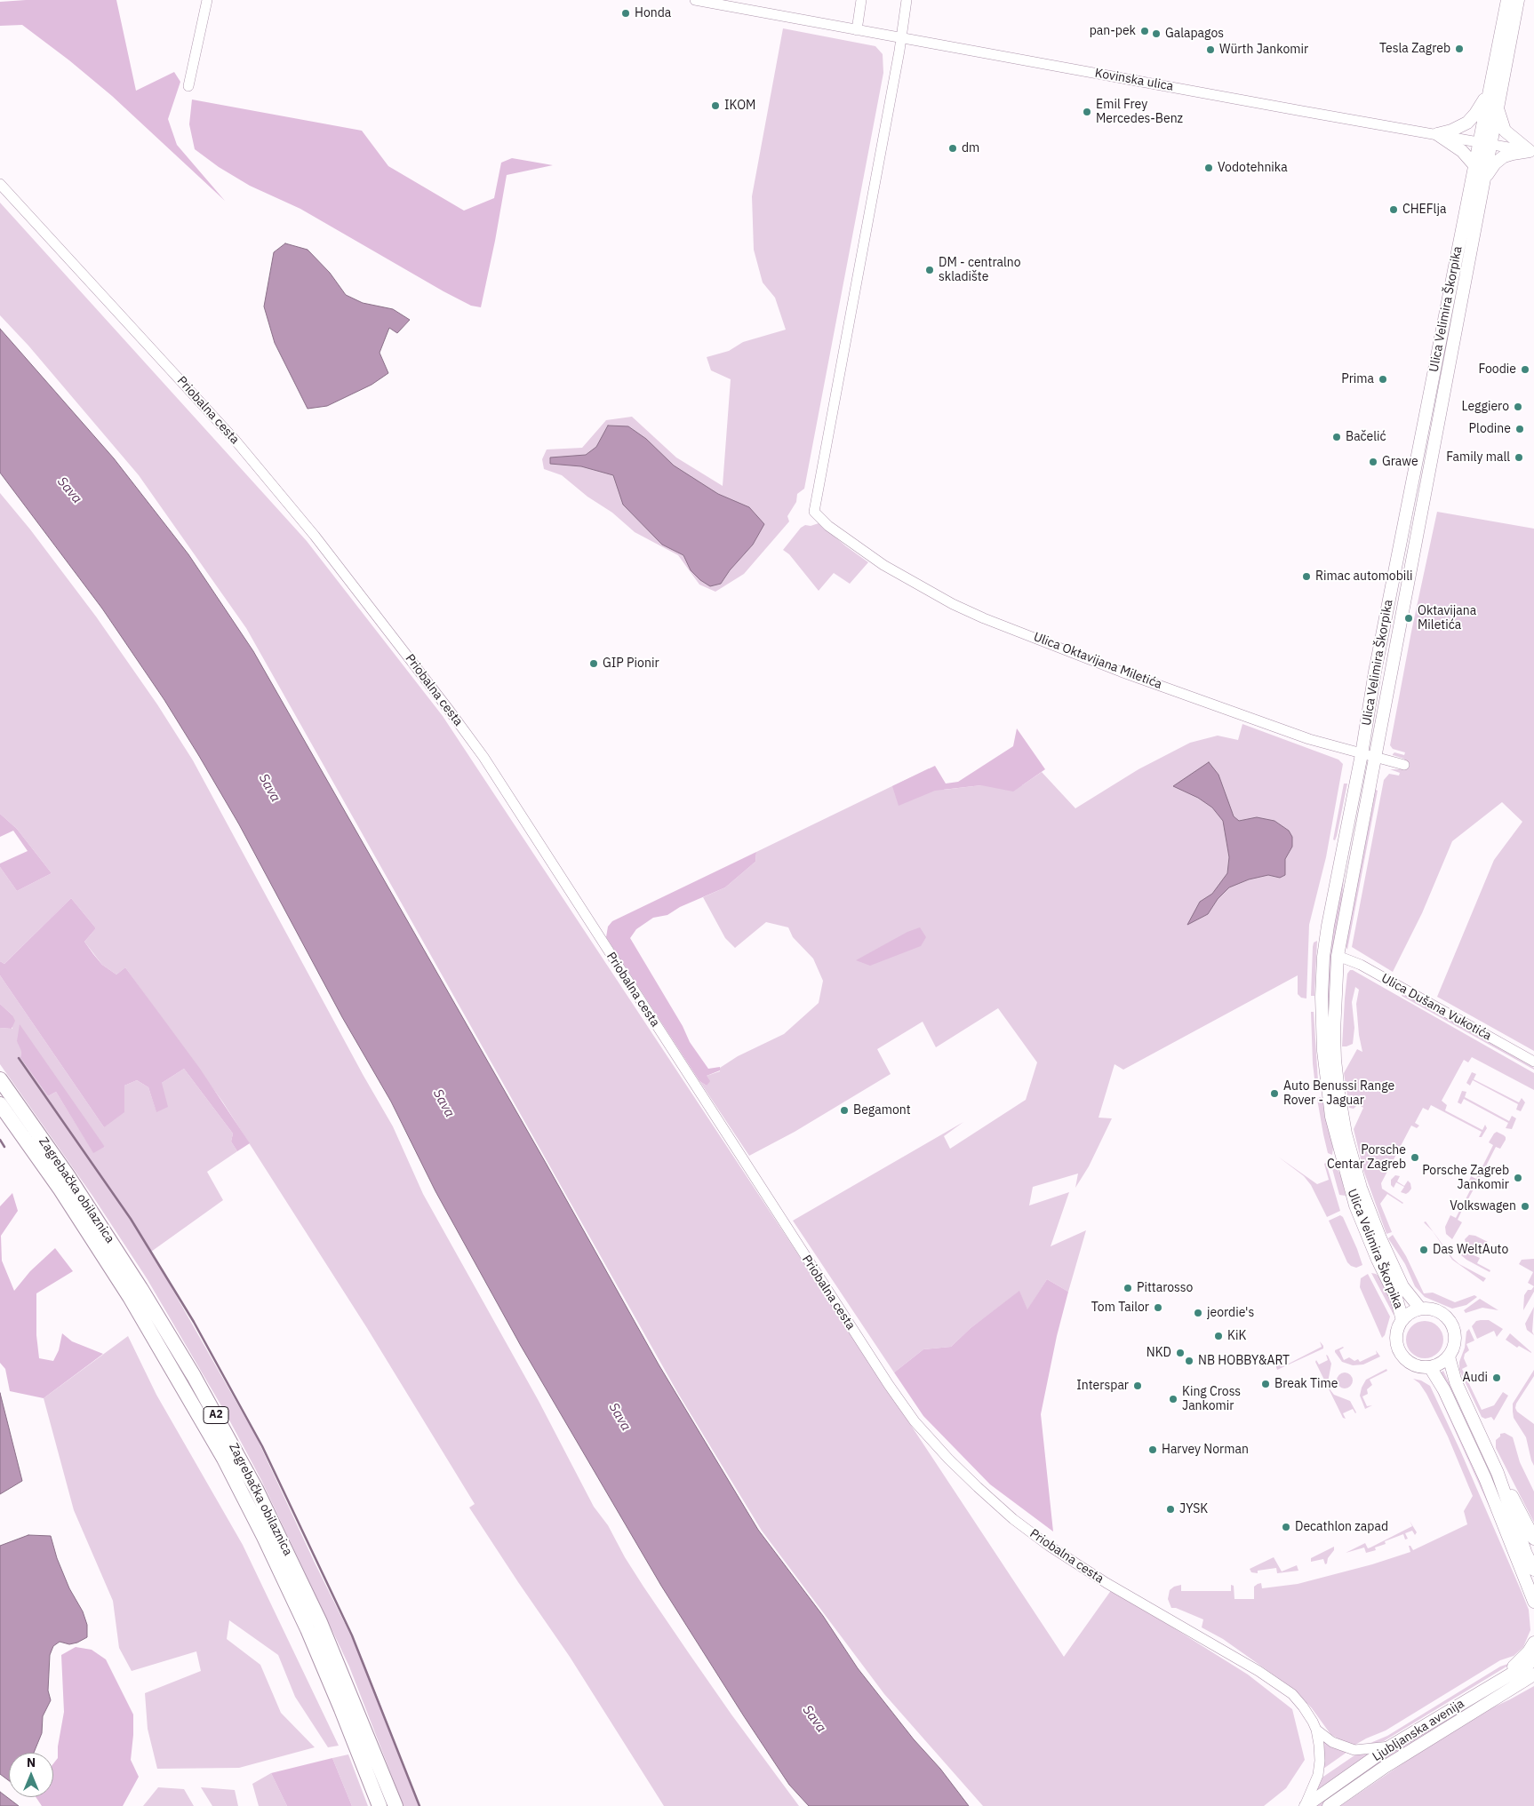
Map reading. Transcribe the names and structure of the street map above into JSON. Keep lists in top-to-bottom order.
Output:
{
  "streets": {
    "highway": ["Zagrebačka obilaznica", "A2"],
    "main road": ["Ulica Velimira Škorpika", "Ljubljanska avenija"],
    "street": [
      "Kovinska ulica",
      "Priobalna cesta",
      "Ulica Oktavijana Miletića",
      "Ulica Dušana Vukotića"
    ]
  },
  "crossings": [
    ["Kovinska ulica", "Ulica Velimira Škorpika"],
    ["Kovinska ulica", "Ulica Oktavijana Miletića"],
    ["Ulica Velimira Škorpika", "Ulica Oktavijana Miletića"],
    ["Ulica Velimira Škorpika", "Ulica Dušana Vukotića"],
    ["Priobalna cesta", "Ljubljanska avenija"]
  ],
  "water": ["Sava"],
  "places": [
    "Honda",
    "pan-pek",
    "Galapagos",
    "Tesla Zagreb",
    "Würth Jankomir",
    "IKOM",
    "Emil Frey Mercedes-Benz",
    "dm",
    "Vodotehnika",
    "CHEFlja",
    "DM - centralno skladište",
    "Foodie",
    "Prima",
    "Leggiero",
    "Plodine",
    "Bačelić",
    "Family mall",
    "Grawe",
    "Rimac automobili",
    "Oktavijana Miletića",
    "GIP Pionir",
    "Auto Benussi Range Rover - Jaguar",
    "Begamont",
    "Porsche Centar Zagreb",
    "Porsche Zagreb Jankomir",
    "Volkswagen",
    "Das WeltAuto",
    "Pittarosso",
    "Tom Tailor",
    "jeordie's",
    "KiK",
    "NKD",
    "NB HOBBY&ART",
    "Audi",
    "Break Time",
    "Interspar",
    "King Cross Jankomir",
    "Harvey Norman",
    "JYSK",
    "Decathlon zapad"
  ],
  "north": "top"
}
